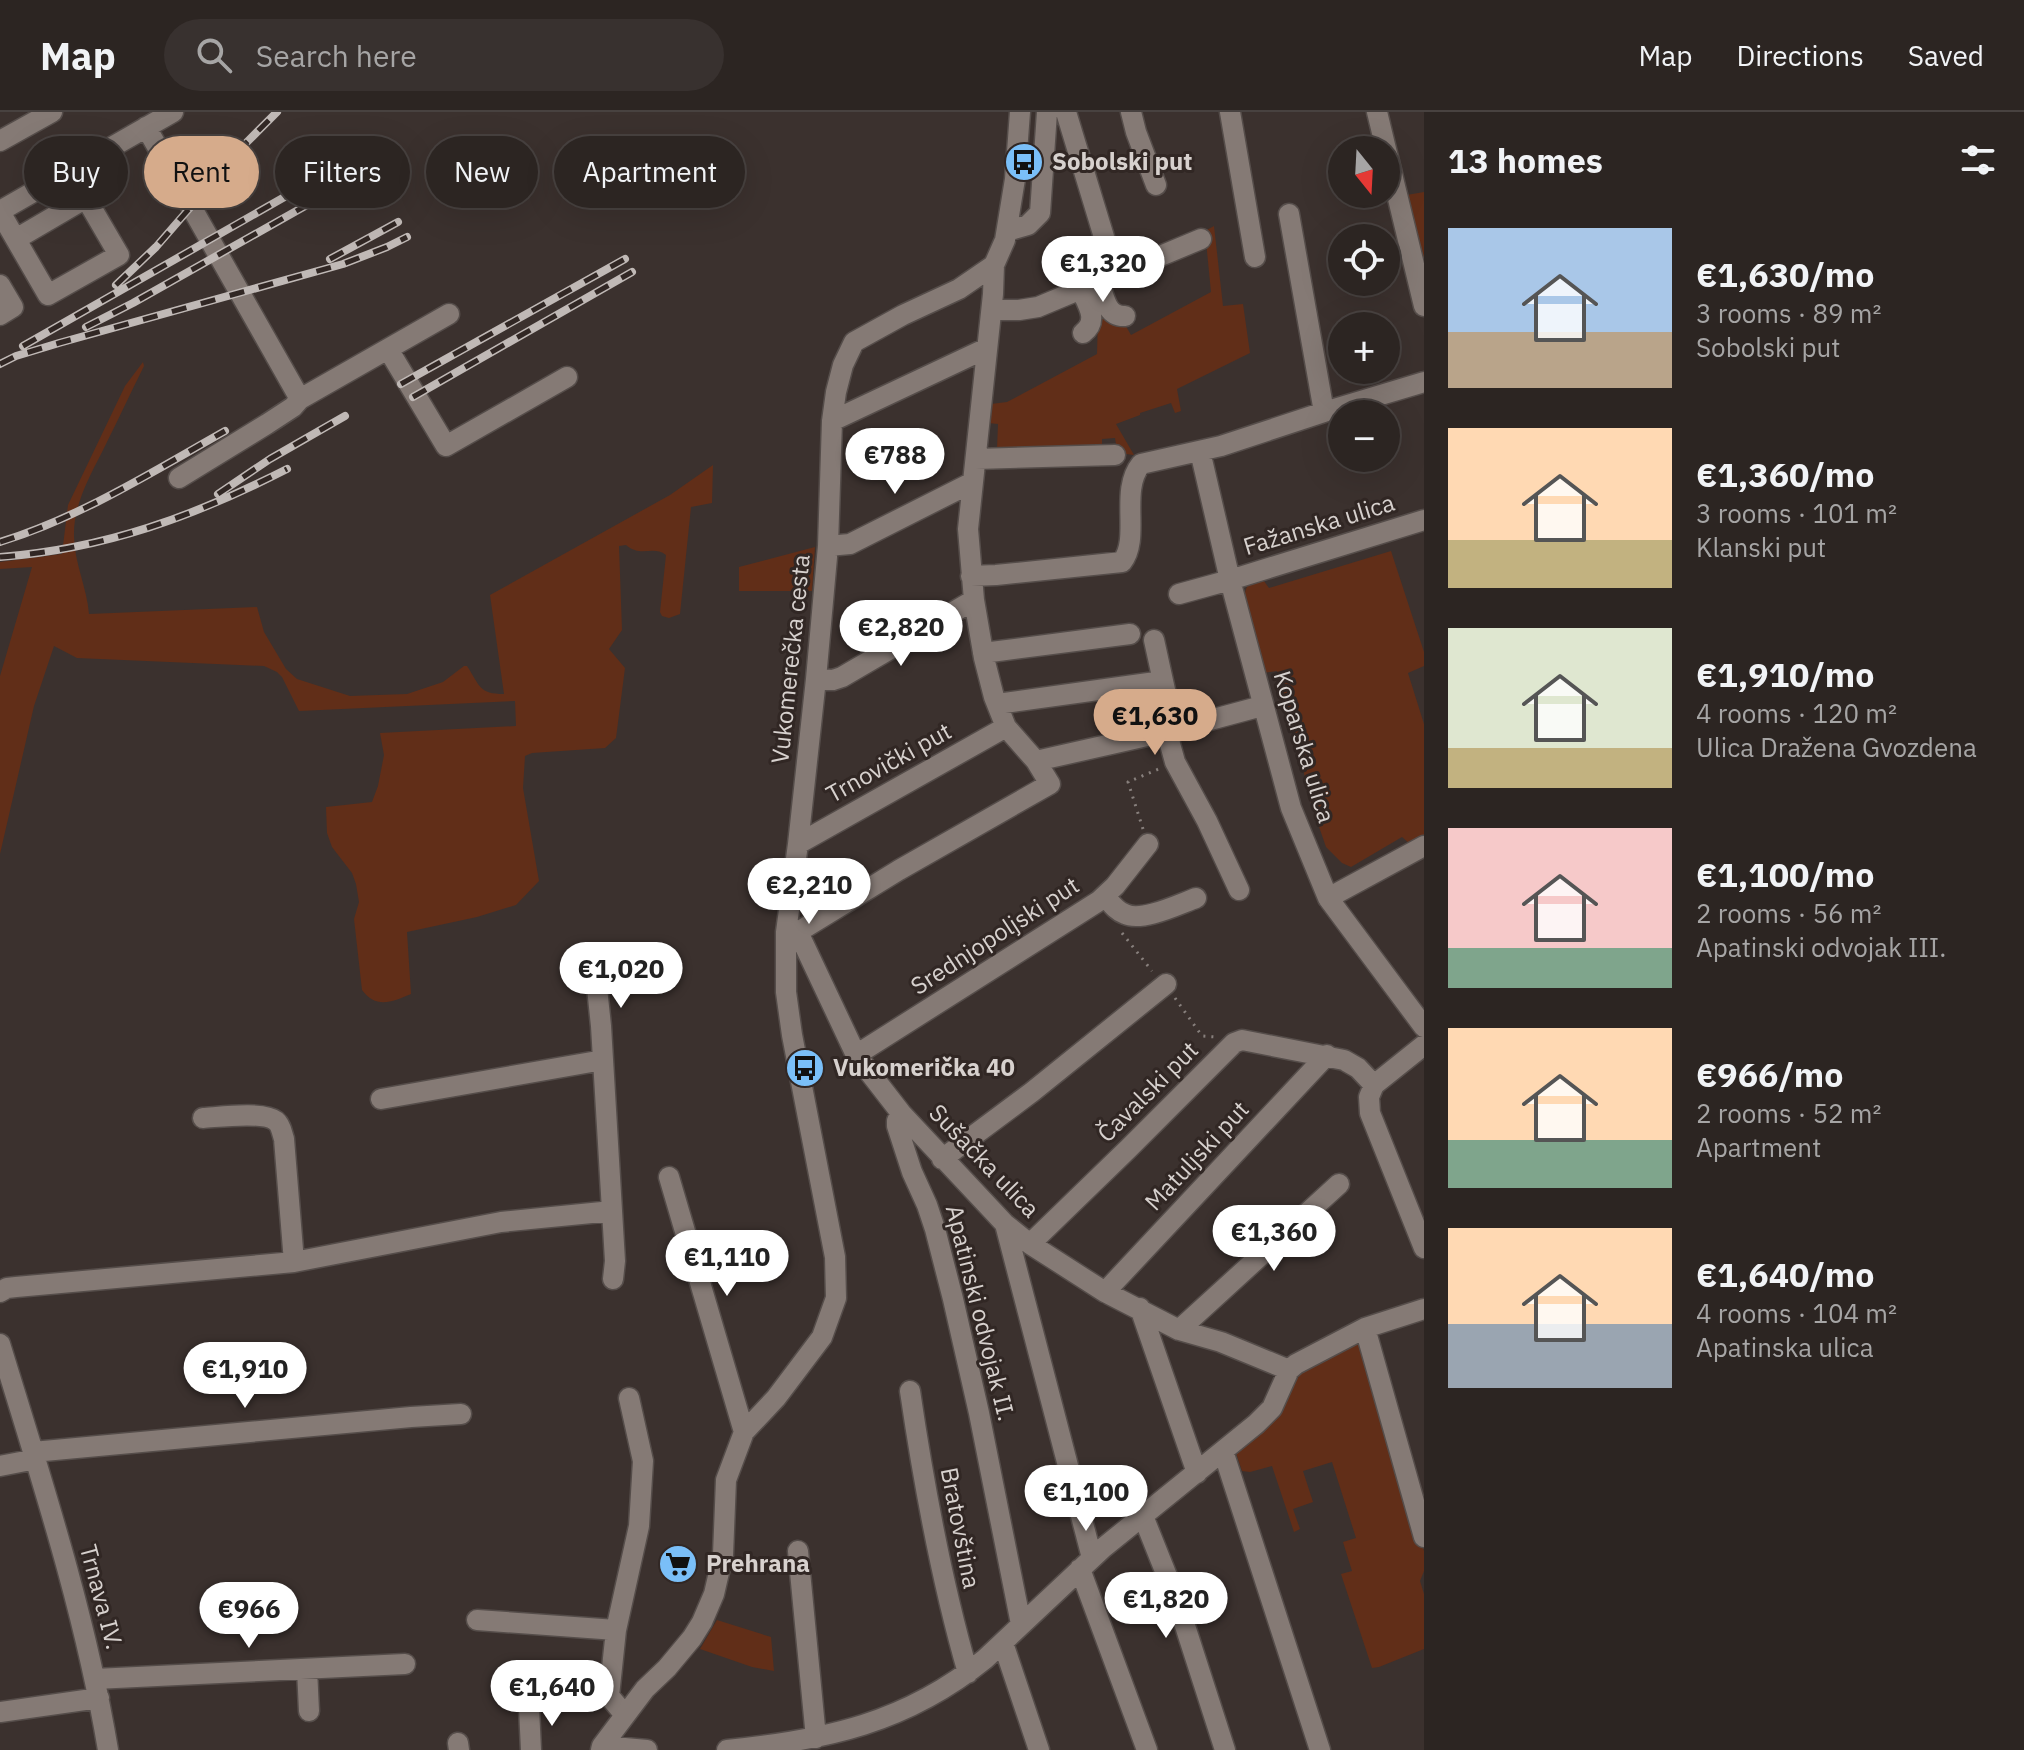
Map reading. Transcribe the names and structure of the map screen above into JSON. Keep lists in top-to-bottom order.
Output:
{
  "streets": {
    "street": [
      "Fažanska ulica",
      "Vukomerečka cesta",
      "Koparska ulica",
      "Trnovički put",
      "Srednjopoljski put",
      "Čavalski put",
      "Matuljski put",
      "Sušačka ulica",
      "Apatinski odvojak II.",
      "Bratovština",
      "Trnava IV."
    ]
  },
  "crossings": [
    ["Fažanska ulica", "Koparska ulica"],
    ["Vukomerečka cesta", "Trnovički put"],
    ["Vukomerečka cesta", "Sušačka ulica"],
    ["Srednjopoljski put", "Sušačka ulica"],
    ["Čavalski put", "Matuljski put"],
    ["Čavalski put", "Sušačka ulica"],
    ["Matuljski put", "Sušačka ulica"],
    ["Sušačka ulica", "Apatinski odvojak II."]
  ],
  "places": {
    "bus stop": ["Sobolski put", "Vukomerička 40"],
    "supermarket": ["Prehrana"]
  },
  "north": "bottom",
  "page": {
    "header": "Map",
    "search": "Search here",
    "nav": ["Map", "Directions", "Saved"],
    "heading": "13 homes",
    "map_buttons": ["+", "−"],
    "chip": [
      "Buy",
      "Rent",
      "Filters",
      "New",
      "Apartment"
    ],
    "list": [
      {
        "name": "€1,630/mo",
        "note": "3 rooms · 89 m² · Sobolski put"
      },
      {
        "name": "€1,360/mo",
        "note": "3 rooms · 101 m² · Klanski put"
      },
      {
        "name": "€1,910/mo",
        "note": "4 rooms · 120 m² · Ulica Dražena Gvozdena"
      },
      {
        "name": "€1,100/mo",
        "note": "2 rooms · 56 m² · Apatinski odvojak III."
      },
      {
        "name": "€966/mo",
        "note": "2 rooms · 52 m² · Apartment"
      },
      {
        "name": "€1,640/mo",
        "note": "4 rooms · 104 m² · Apatinska ulica"
      }
    ],
    "price": [
      "€1,320",
      "€788",
      "€2,820",
      "€1,630",
      "€2,210",
      "€1,020",
      "€1,360",
      "€1,110",
      "€1,910",
      "€1,100",
      "€1,820",
      "€966",
      "€1,640"
    ]
  }
}
